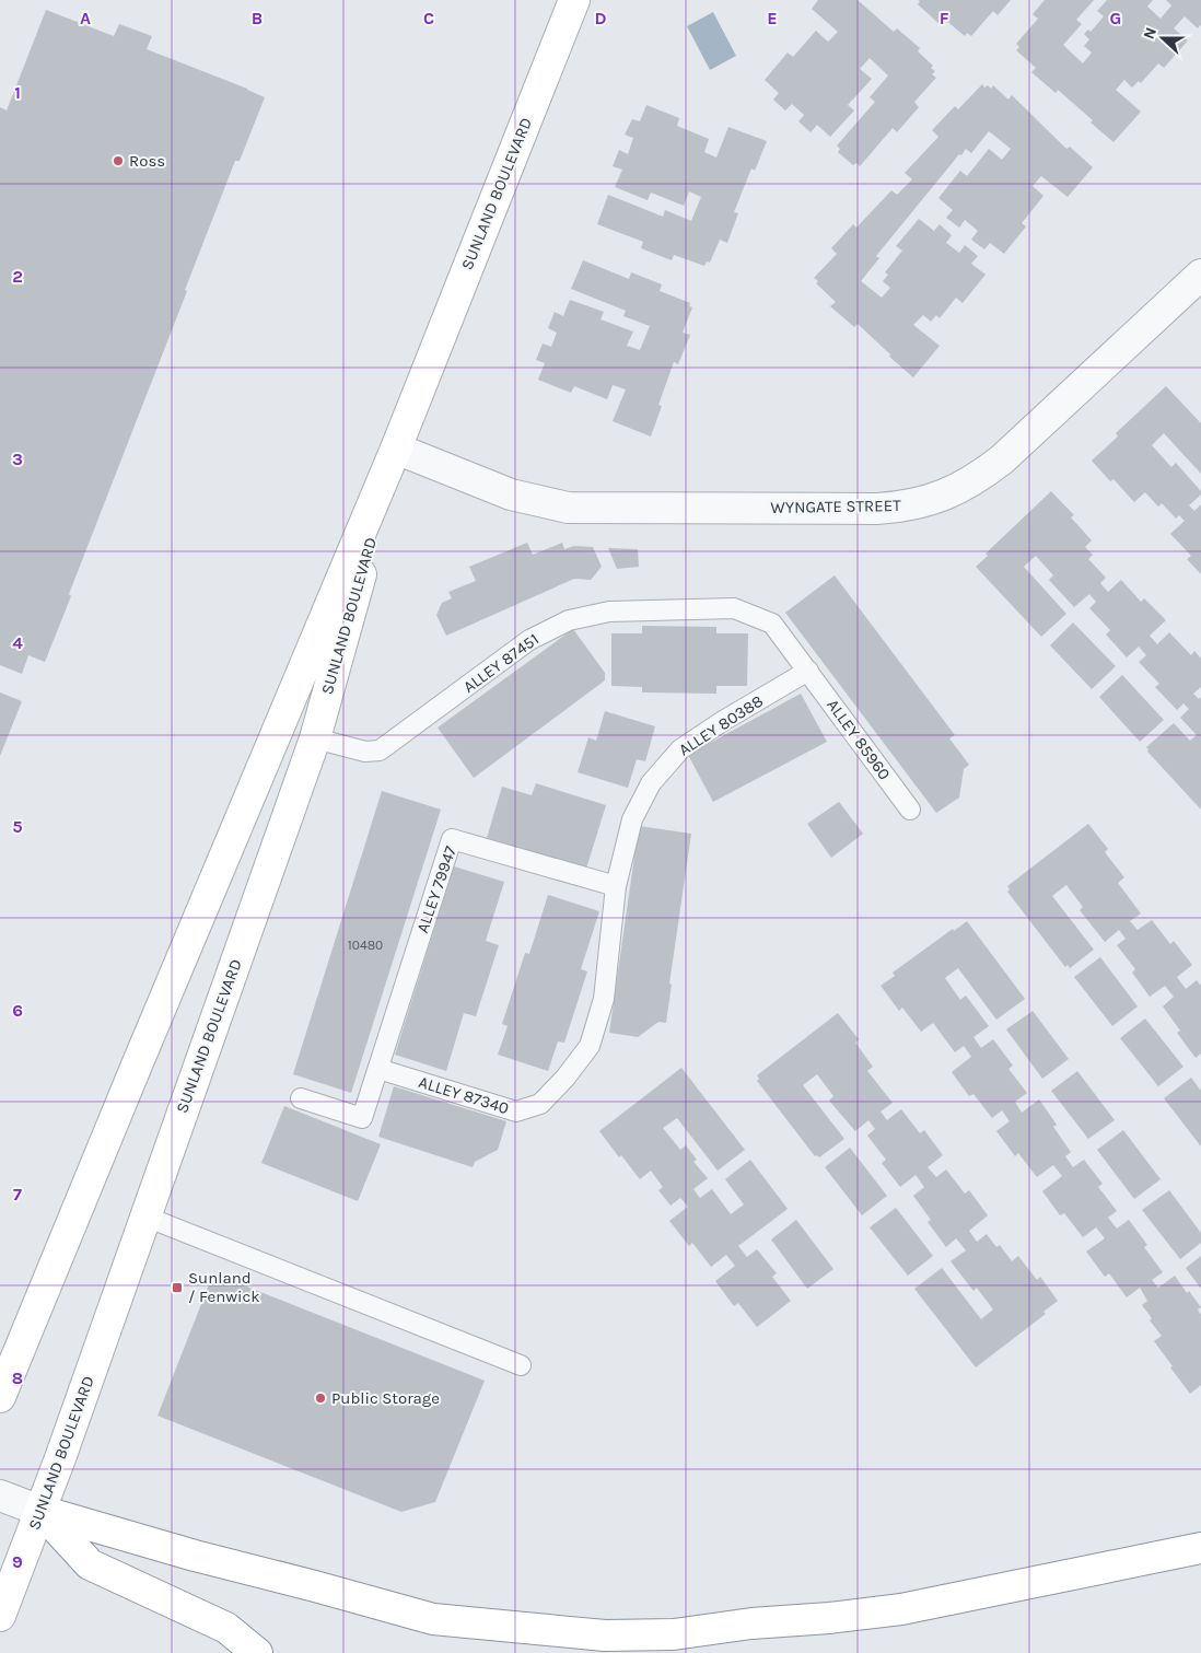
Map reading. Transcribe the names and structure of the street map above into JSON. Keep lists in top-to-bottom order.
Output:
{
  "streets": {
    "main road": ["SUNLAND BOULEVARD"],
    "street": ["WYNGATE STREET"],
    "lane": [
      "ALLEY 87451",
      "ALLEY 80388",
      "ALLEY 85960",
      "ALLEY 79947",
      "ALLEY 87340"
    ]
  },
  "crossings": [
    ["SUNLAND BOULEVARD", "WYNGATE STREET"],
    ["SUNLAND BOULEVARD", "ALLEY 87451"],
    ["ALLEY 87451", "ALLEY 80388"],
    ["ALLEY 87451", "ALLEY 85960"],
    ["ALLEY 80388", "ALLEY 85960"],
    ["ALLEY 80388", "ALLEY 79947"],
    ["ALLEY 80388", "ALLEY 87340"],
    ["ALLEY 79947", "ALLEY 87340"]
  ],
  "places": {
    "other": ["Ross", "Public Storage"],
    "transit": ["Sunland / Fenwick"]
  },
  "house_numbers": ["10480"],
  "north": "left",
  "grid": {
    "columns": [
      "A",
      "B",
      "C",
      "D",
      "E",
      "F",
      "G"
    ],
    "rows": [
      "1",
      "2",
      "3",
      "4",
      "5",
      "6",
      "7",
      "8",
      "9"
    ]
  }
}
